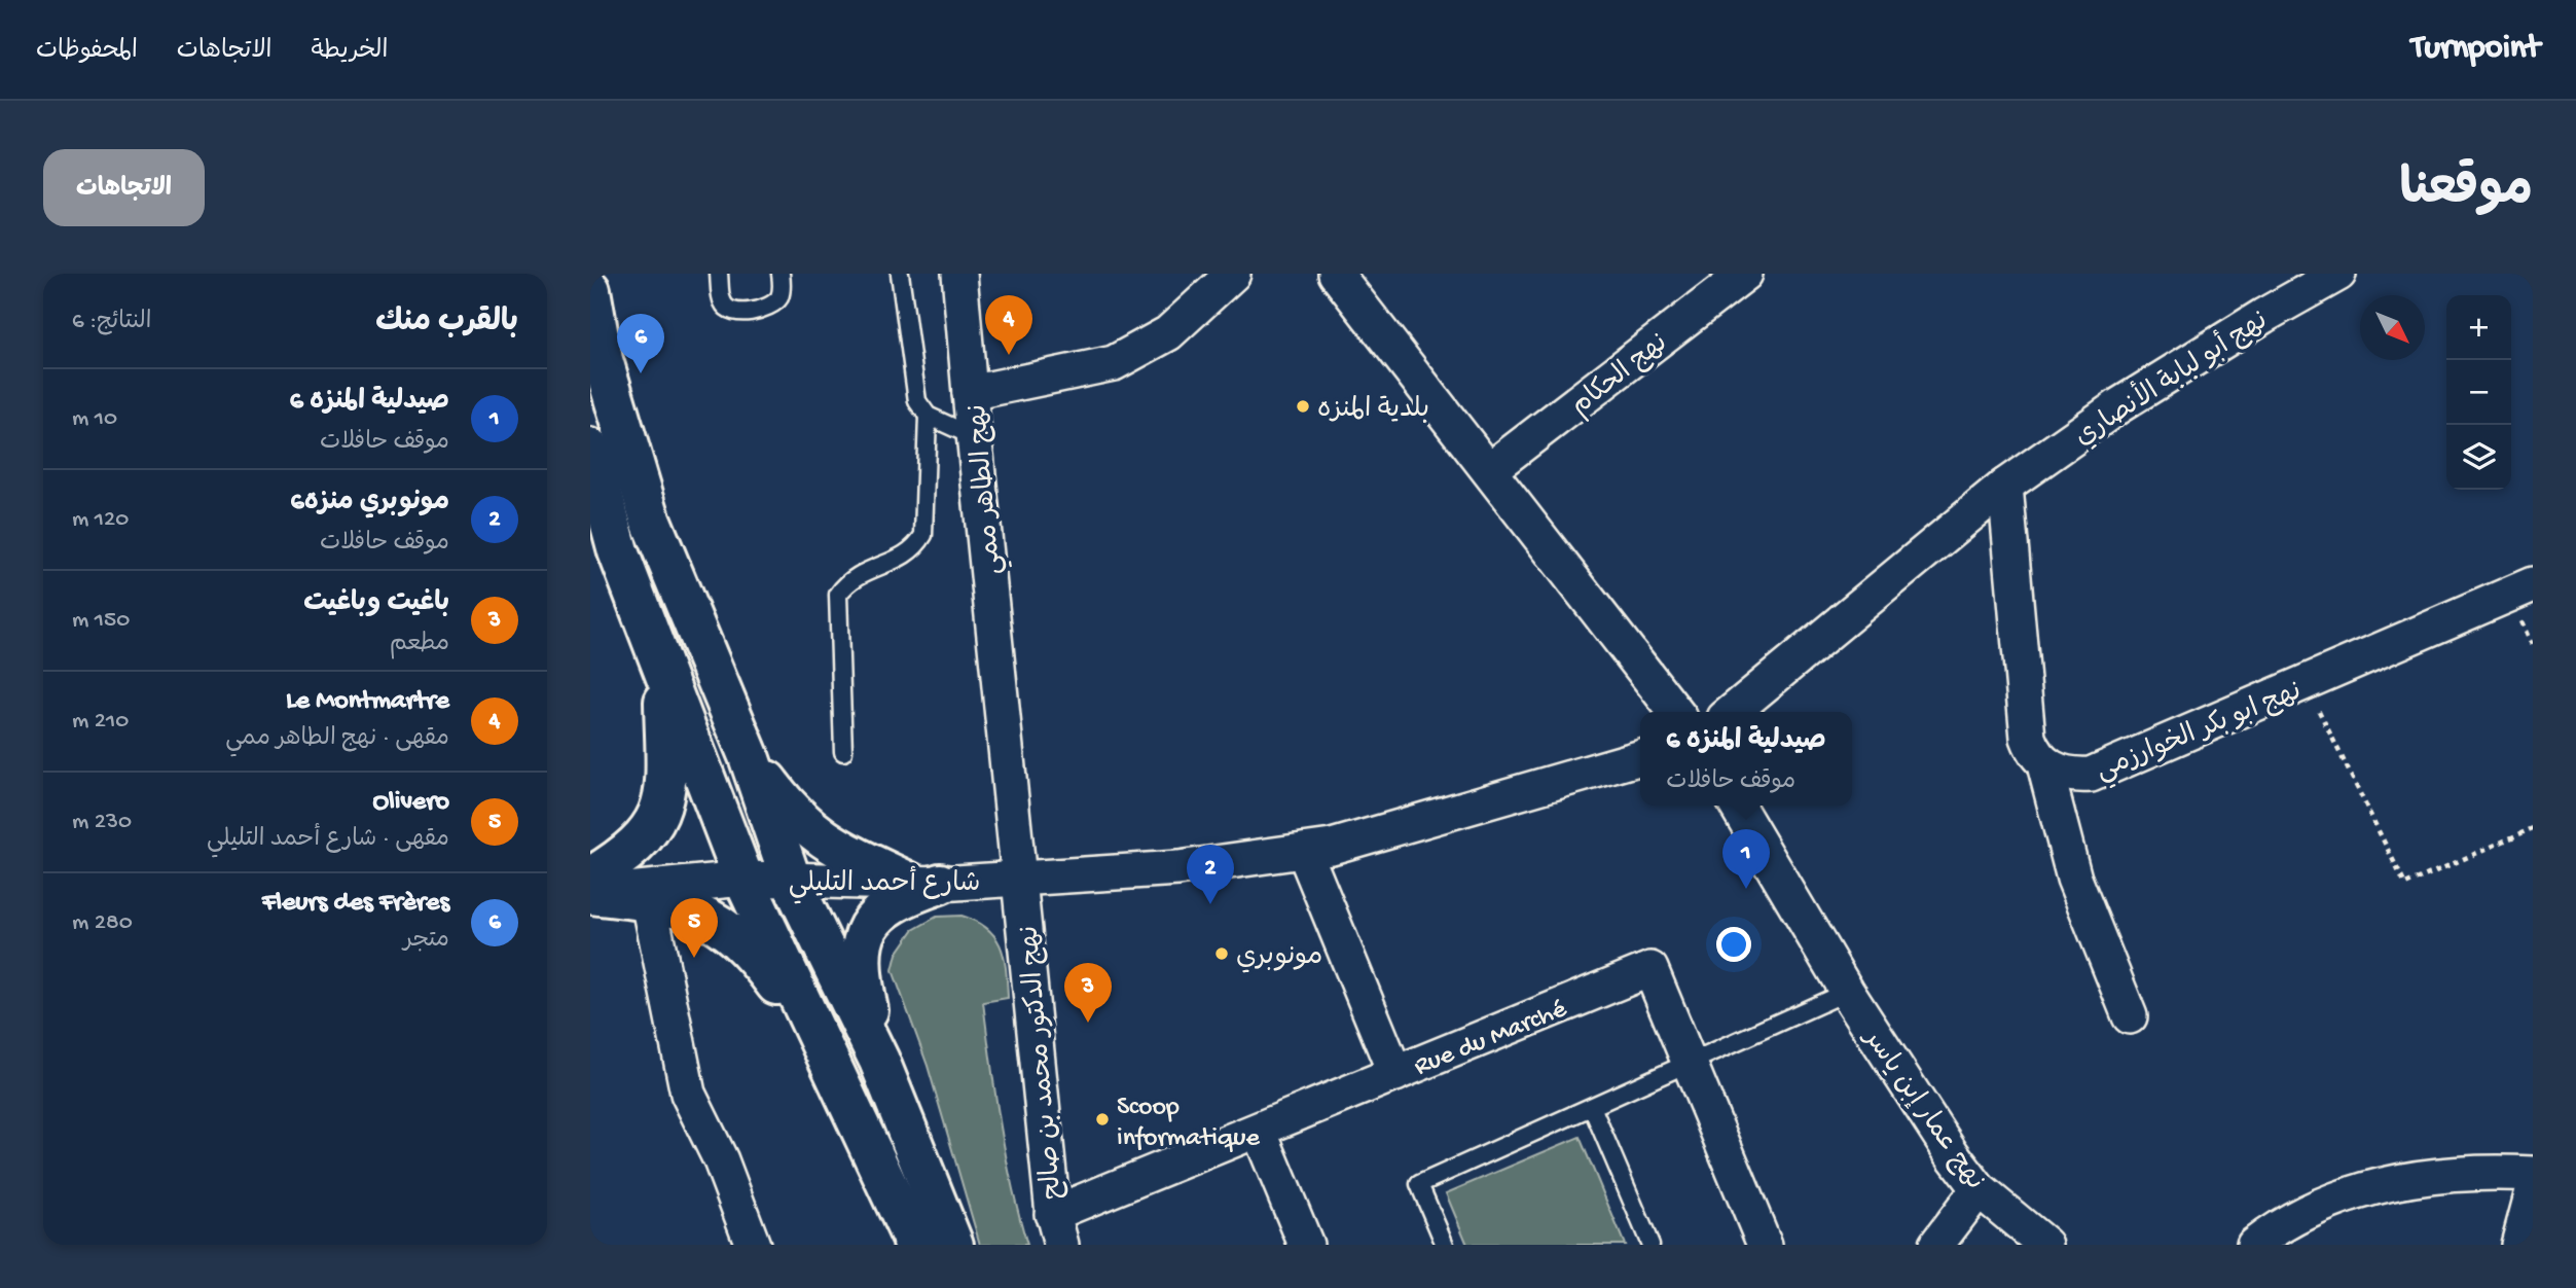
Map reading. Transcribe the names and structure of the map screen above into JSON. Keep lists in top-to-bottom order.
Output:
{
  "streets": {
    "street": [
      "نهج الحكام",
      "نهج أبو لبابة الأنصاري",
      "نهج الطاهر ممي",
      "نهج ابو بكر الخوارزمي",
      "شارع أحمد التليلي",
      "Rue du Marché",
      "نهج الدكتور محمد بن صالح",
      "نهج عمار إبن ياسر"
    ]
  },
  "crossings": [
    ["نهج الطاهر ممي", "شارع أحمد التليلي"],
    ["نهج الطاهر ممي", "نهج الدكتور محمد بن صالح"],
    ["شارع أحمد التليلي", "نهج الدكتور محمد بن صالح"],
    ["Rue du Marché", "نهج الدكتور محمد بن صالح"]
  ],
  "places": ["بلدية المنزه", "مونوبري", "Scoop informatique"],
  "north": "bottom right",
  "page": {
    "header": "Turnpoint",
    "nav": ["الخريطة", "الاتجاهات", "المحفوظات"],
    "title": "موقعنا",
    "buttons": "الاتجاهات",
    "heading": ["بالقرب منك", "النتائج: 6"],
    "map_buttons": ["+", "−"],
    "pins": [
      "4",
      "6",
      "1",
      "2",
      "5",
      "3"
    ],
    "list": [
      {
        "mark": "1",
        "name": "صيدلية المنزه 6",
        "note": "موقف حافلات",
        "value": "10 m"
      },
      {
        "mark": "2",
        "name": "مونوبري منزه6",
        "note": "موقف حافلات",
        "value": "120 m"
      },
      {
        "mark": "3",
        "name": "باغيت وباغيت",
        "note": "مطعم",
        "value": "150 m"
      },
      {
        "mark": "4",
        "name": "Le Montmartre",
        "note": "مقهى · نهج الطاهر ممي",
        "value": "210 m"
      },
      {
        "mark": "5",
        "name": "Olivero",
        "note": "مقهى · شارع أحمد التليلي",
        "value": "230 m"
      },
      {
        "mark": "6",
        "name": "Fleurs des Frères",
        "note": "متجر",
        "value": "280 m"
      }
    ],
    "popup": ["صيدلية المنزه 6", "موقف حافلات"]
  }
}
